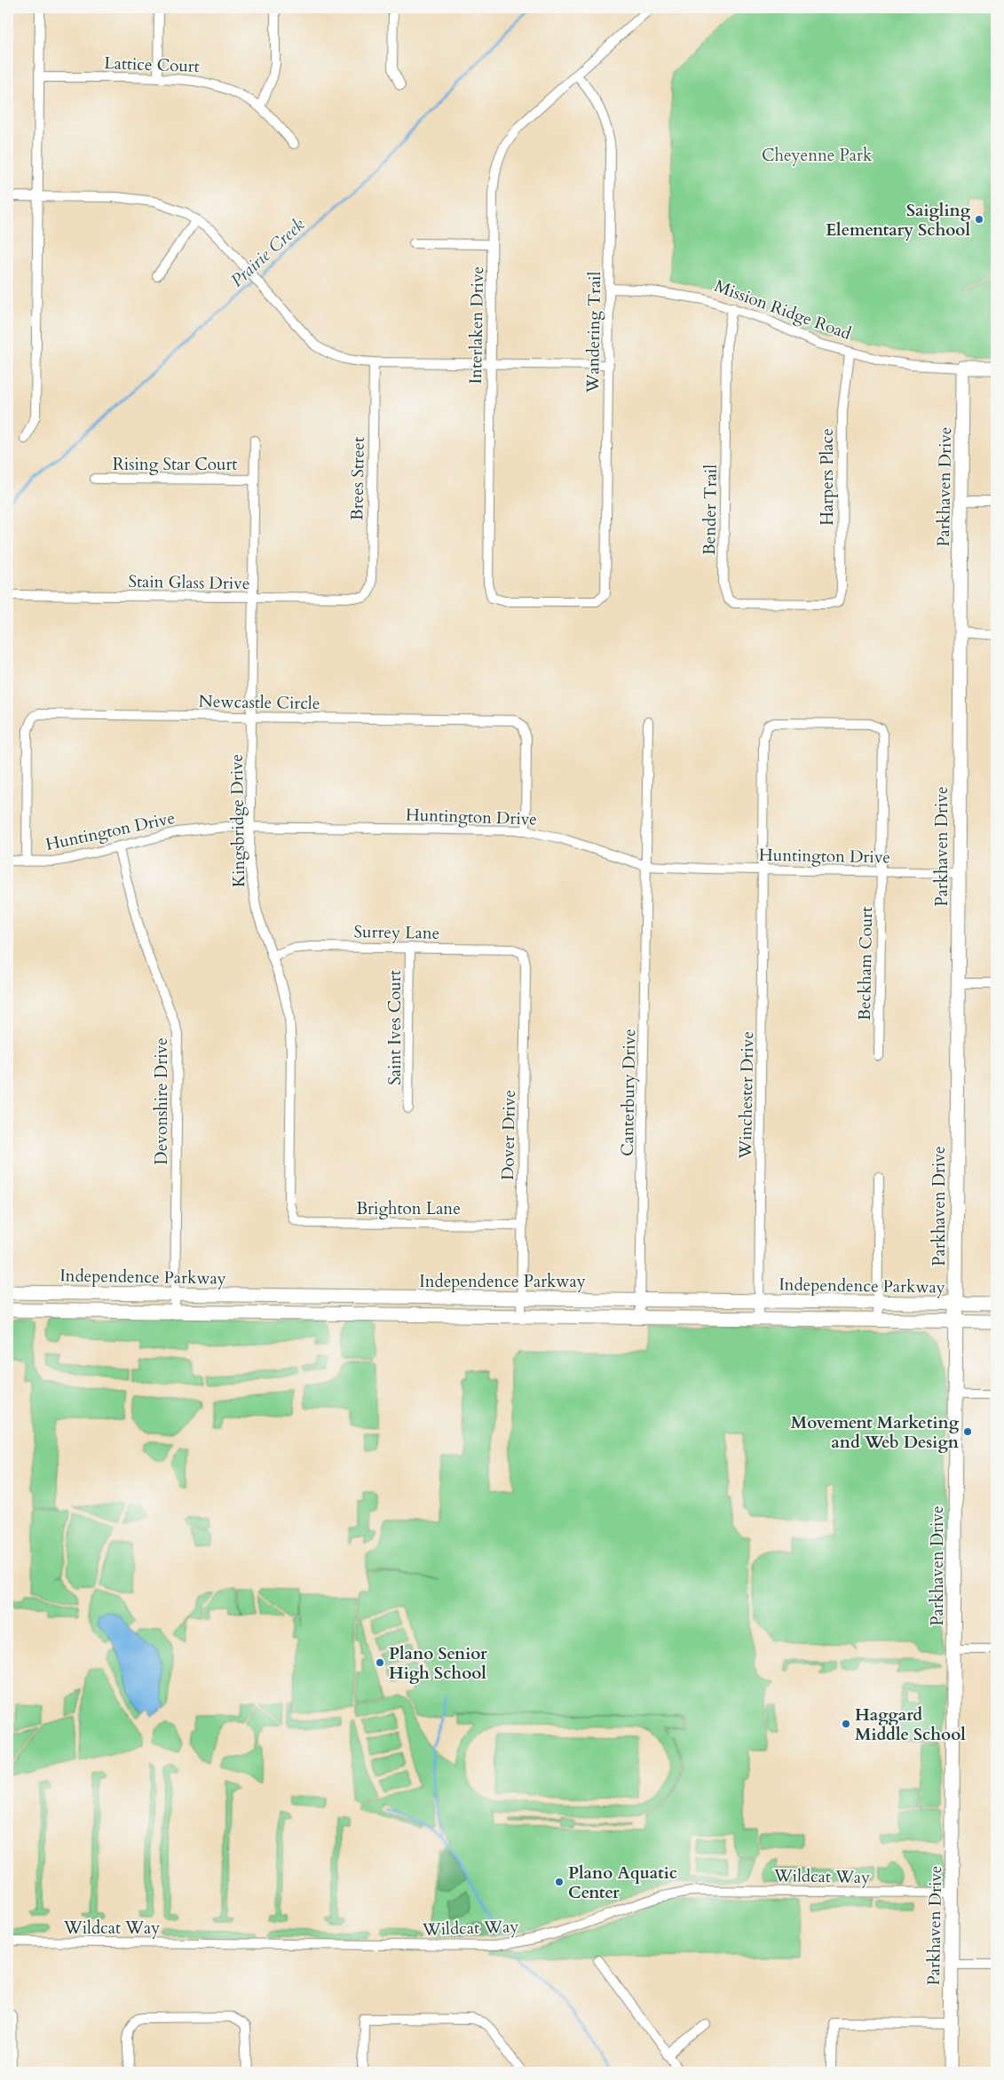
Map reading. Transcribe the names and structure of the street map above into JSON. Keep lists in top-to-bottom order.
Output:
{
  "streets": {
    "main road": ["Mission Ridge Road", "Parkhaven Drive", "Independence Parkway"],
    "street": [
      "Lattice Court",
      "Interlaken Drive",
      "Wandering Trail",
      "Rising Star Court",
      "Harpers Place",
      "Brees Street",
      "Bender Trail",
      "Stain Glass Drive",
      "Newcastle Circle",
      "Huntington Drive",
      "Kingsbridge Drive",
      "Surrey Lane",
      "Beckham Court",
      "Saint Ives Court",
      "Canterbury Drive",
      "Winchester Drive",
      "Devonshire Drive",
      "Dover Drive",
      "Brighton Lane",
      "Wildcat Way"
    ]
  },
  "crossings": [
    ["Mission Ridge Road", "Wandering Trail"],
    ["Mission Ridge Road", "Harpers Place"],
    ["Mission Ridge Road", "Parkhaven Drive"],
    ["Mission Ridge Road", "Bender Trail"],
    ["Interlaken Drive", "Wandering Trail"],
    ["Rising Star Court", "Kingsbridge Drive"],
    ["Harpers Place", "Bender Trail"],
    ["Brees Street", "Stain Glass Drive"],
    ["Parkhaven Drive", "Huntington Drive"],
    ["Parkhaven Drive", "Independence Parkway"],
    ["Parkhaven Drive", "Wildcat Way"],
    ["Stain Glass Drive", "Kingsbridge Drive"],
    ["Newcastle Circle", "Huntington Drive"],
    ["Newcastle Circle", "Kingsbridge Drive"],
    ["Huntington Drive", "Kingsbridge Drive"],
    ["Huntington Drive", "Beckham Court"],
    ["Huntington Drive", "Canterbury Drive"],
    ["Huntington Drive", "Winchester Drive"],
    ["Huntington Drive", "Devonshire Drive"],
    ["Kingsbridge Drive", "Surrey Lane"],
    ["Kingsbridge Drive", "Brighton Lane"],
    ["Surrey Lane", "Saint Ives Court"],
    ["Surrey Lane", "Dover Drive"],
    ["Beckham Court", "Winchester Drive"],
    ["Canterbury Drive", "Independence Parkway"],
    ["Winchester Drive", "Independence Parkway"],
    ["Devonshire Drive", "Independence Parkway"],
    ["Dover Drive", "Brighton Lane"],
    ["Dover Drive", "Independence Parkway"]
  ],
  "water": ["Prairie Creek"],
  "parks": ["Cheyenne Park"],
  "places": [
    "Saigling Elementary School",
    "Movement Marketing and Web Design",
    "Plano Senior High School",
    "Haggard Middle School",
    "Plano Aquatic Center"
  ]
}
